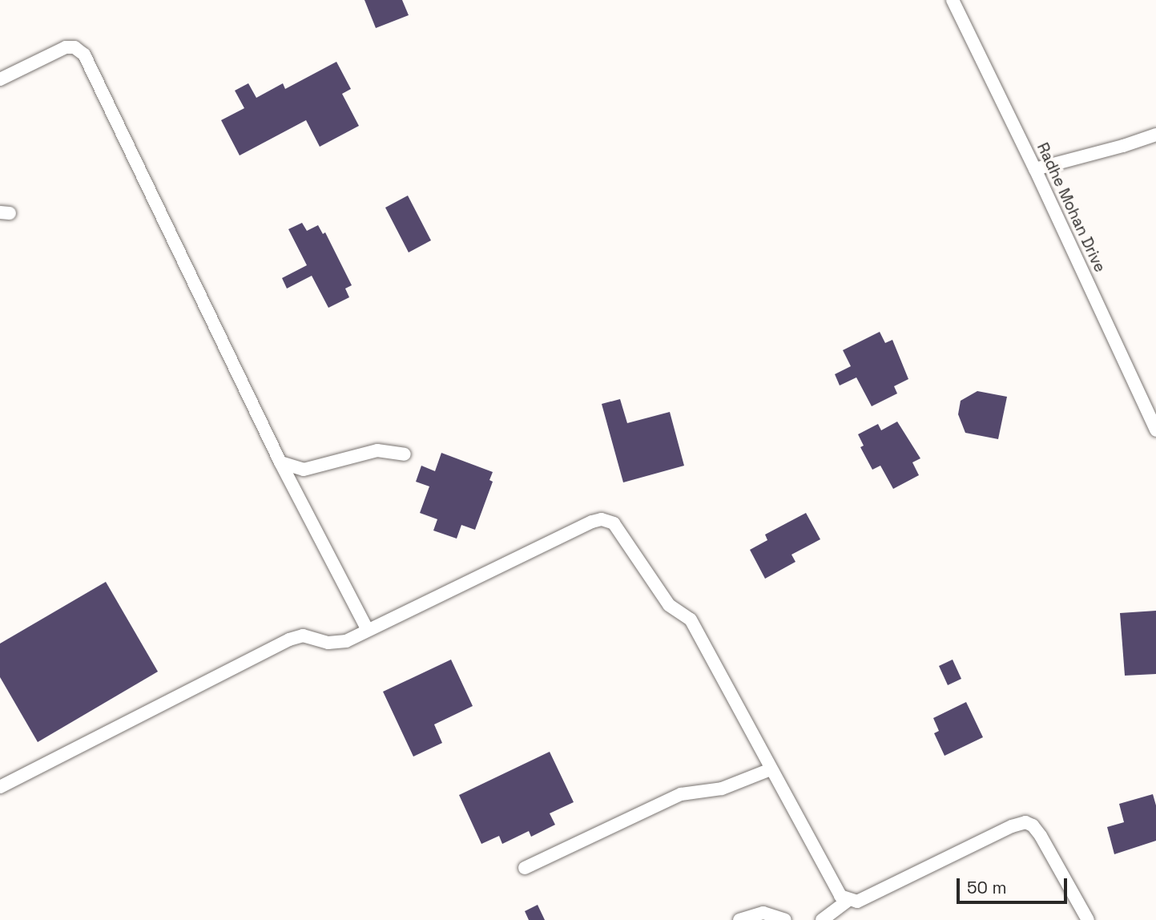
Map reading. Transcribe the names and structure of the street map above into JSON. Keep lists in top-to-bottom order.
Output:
{
  "streets": {
    "street": ["Radhe Mohan Drive"]
  },
  "scale_bar": "50 m"
}
